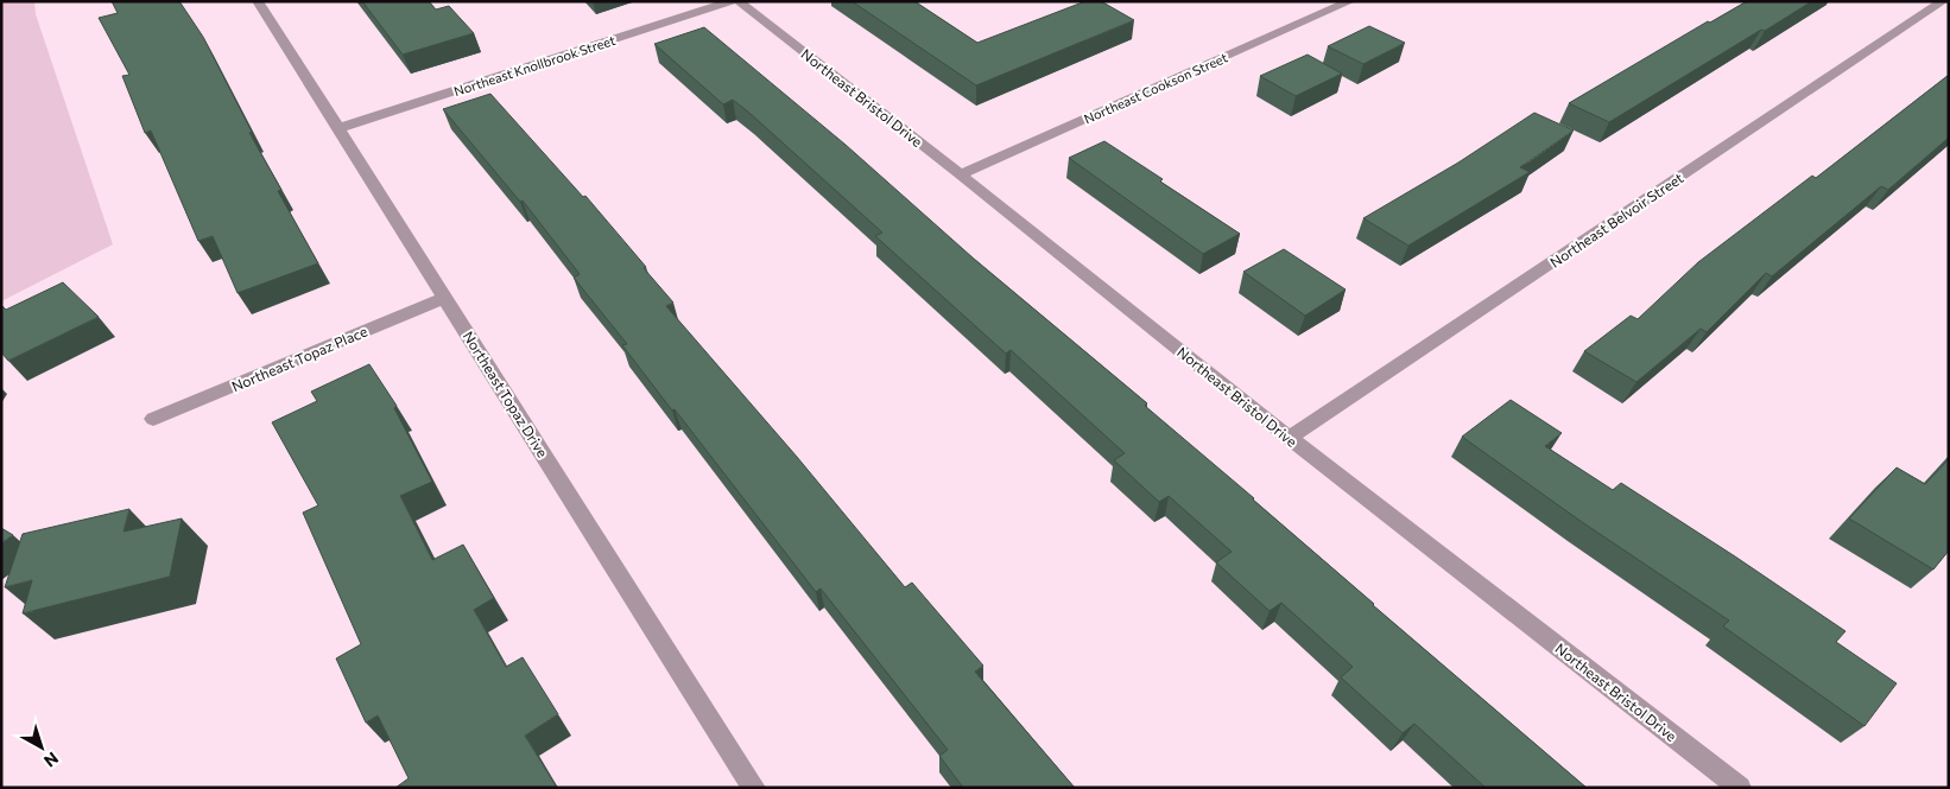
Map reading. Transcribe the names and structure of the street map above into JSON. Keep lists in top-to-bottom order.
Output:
{
  "streets": {
    "street": [
      "Northeast Knollbrook Street",
      "Northeast Cookson Street",
      "Northeast Bristol Drive",
      "Northeast Belvoir Street",
      "Northeast Topaz Place",
      "Northeast Topaz Drive"
    ]
  },
  "crossings": [
    ["Northeast Knollbrook Street", "Northeast Topaz Drive"],
    ["Northeast Cookson Street", "Northeast Bristol Drive"],
    ["Northeast Bristol Drive", "Northeast Belvoir Street"],
    ["Northeast Topaz Place", "Northeast Topaz Drive"]
  ],
  "north": "bottom right"
}
